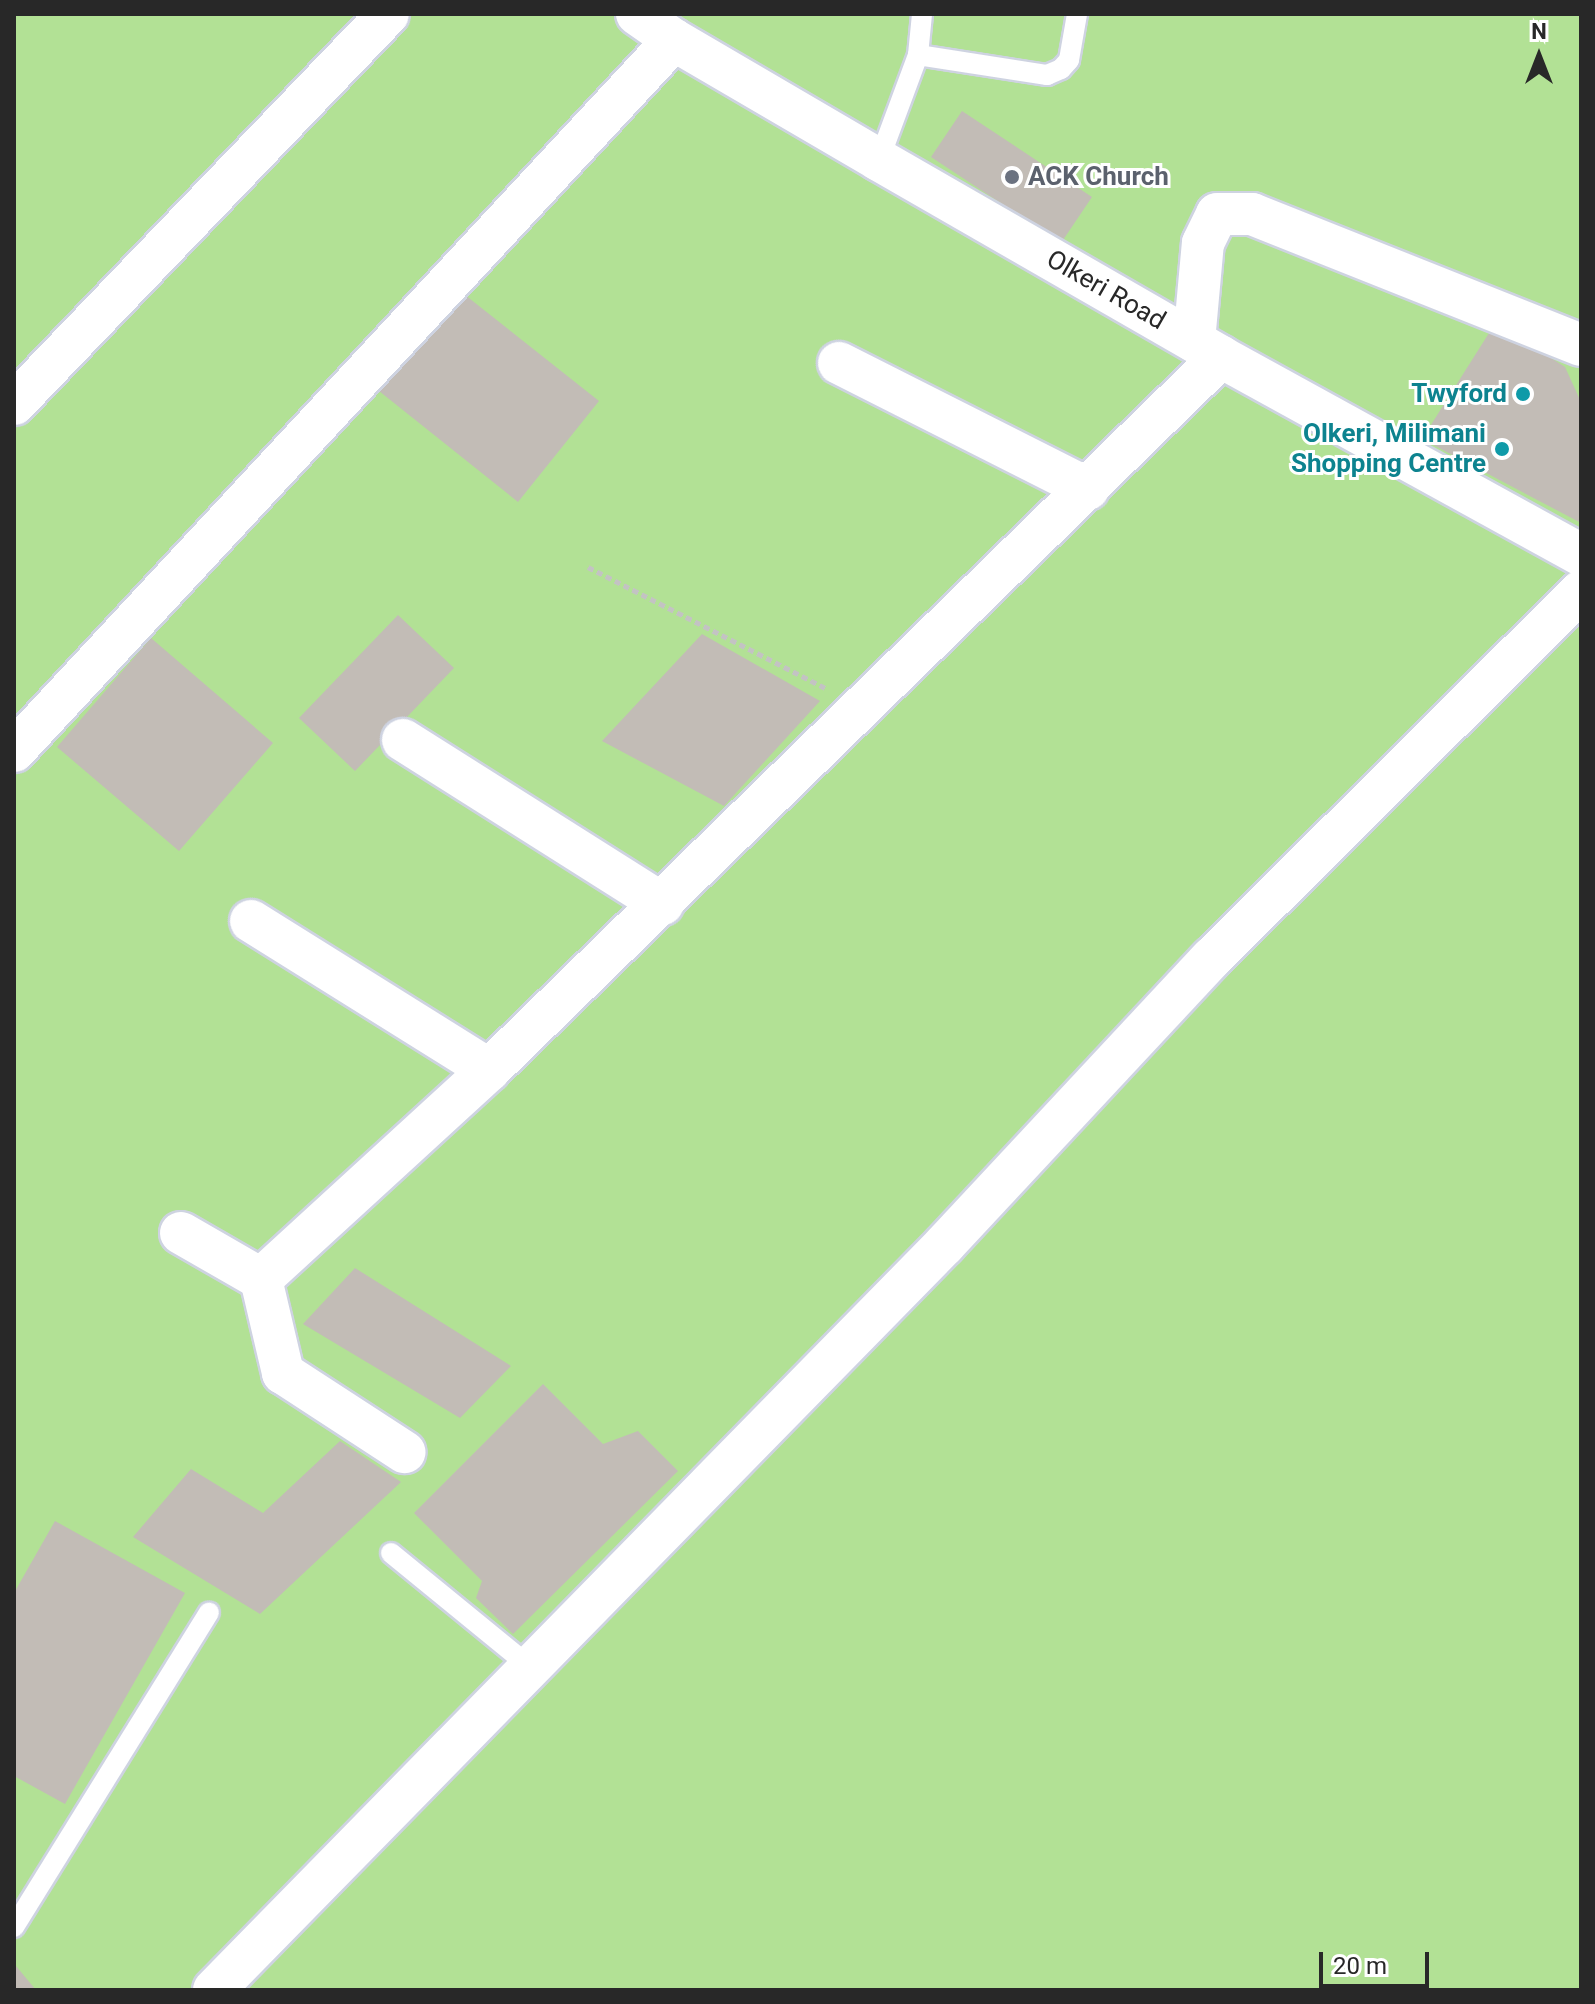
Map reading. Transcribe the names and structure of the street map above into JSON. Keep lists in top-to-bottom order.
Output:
{
  "streets": {
    "street": ["Olkeri Road"]
  },
  "places": ["ACK Church", "Twyford", "Olkeri, Milimani Shopping Centre"],
  "scale_bar": "20 m",
  "north": "top"
}
